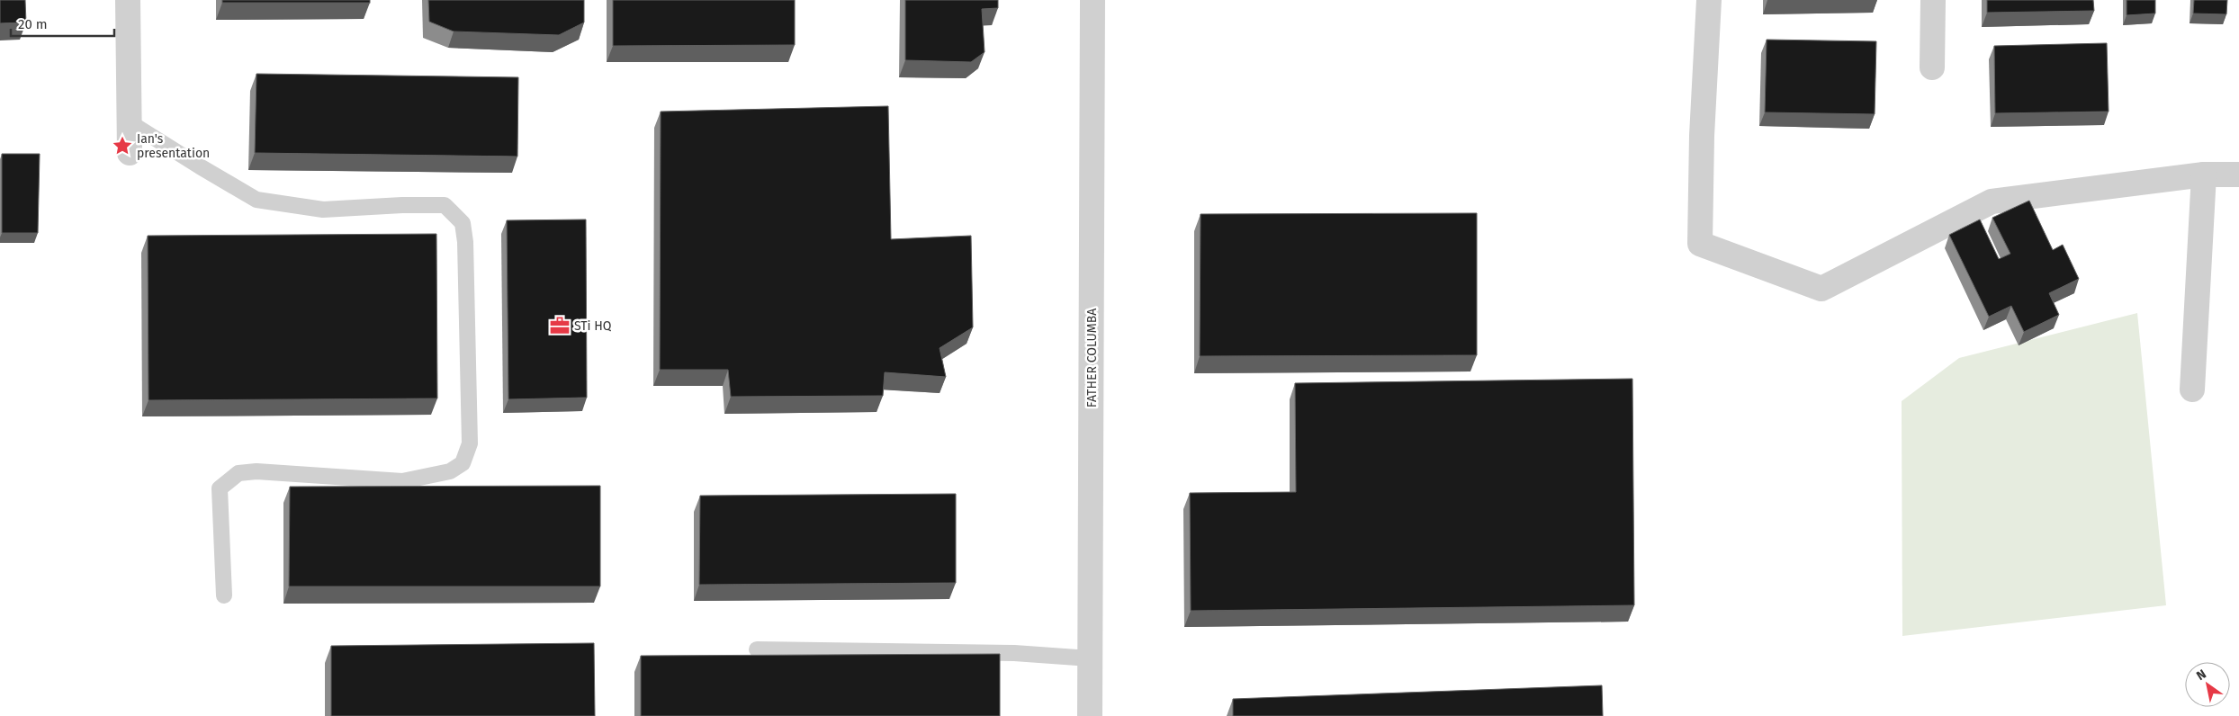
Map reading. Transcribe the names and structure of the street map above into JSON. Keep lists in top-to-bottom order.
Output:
{
  "streets": {
    "street": ["FATHER COLUMBA"]
  },
  "places": {
    "place": ["Ian's presentation"],
    "office": ["STi HQ"]
  },
  "scale_bar": "20 m",
  "north": "top left"
}
